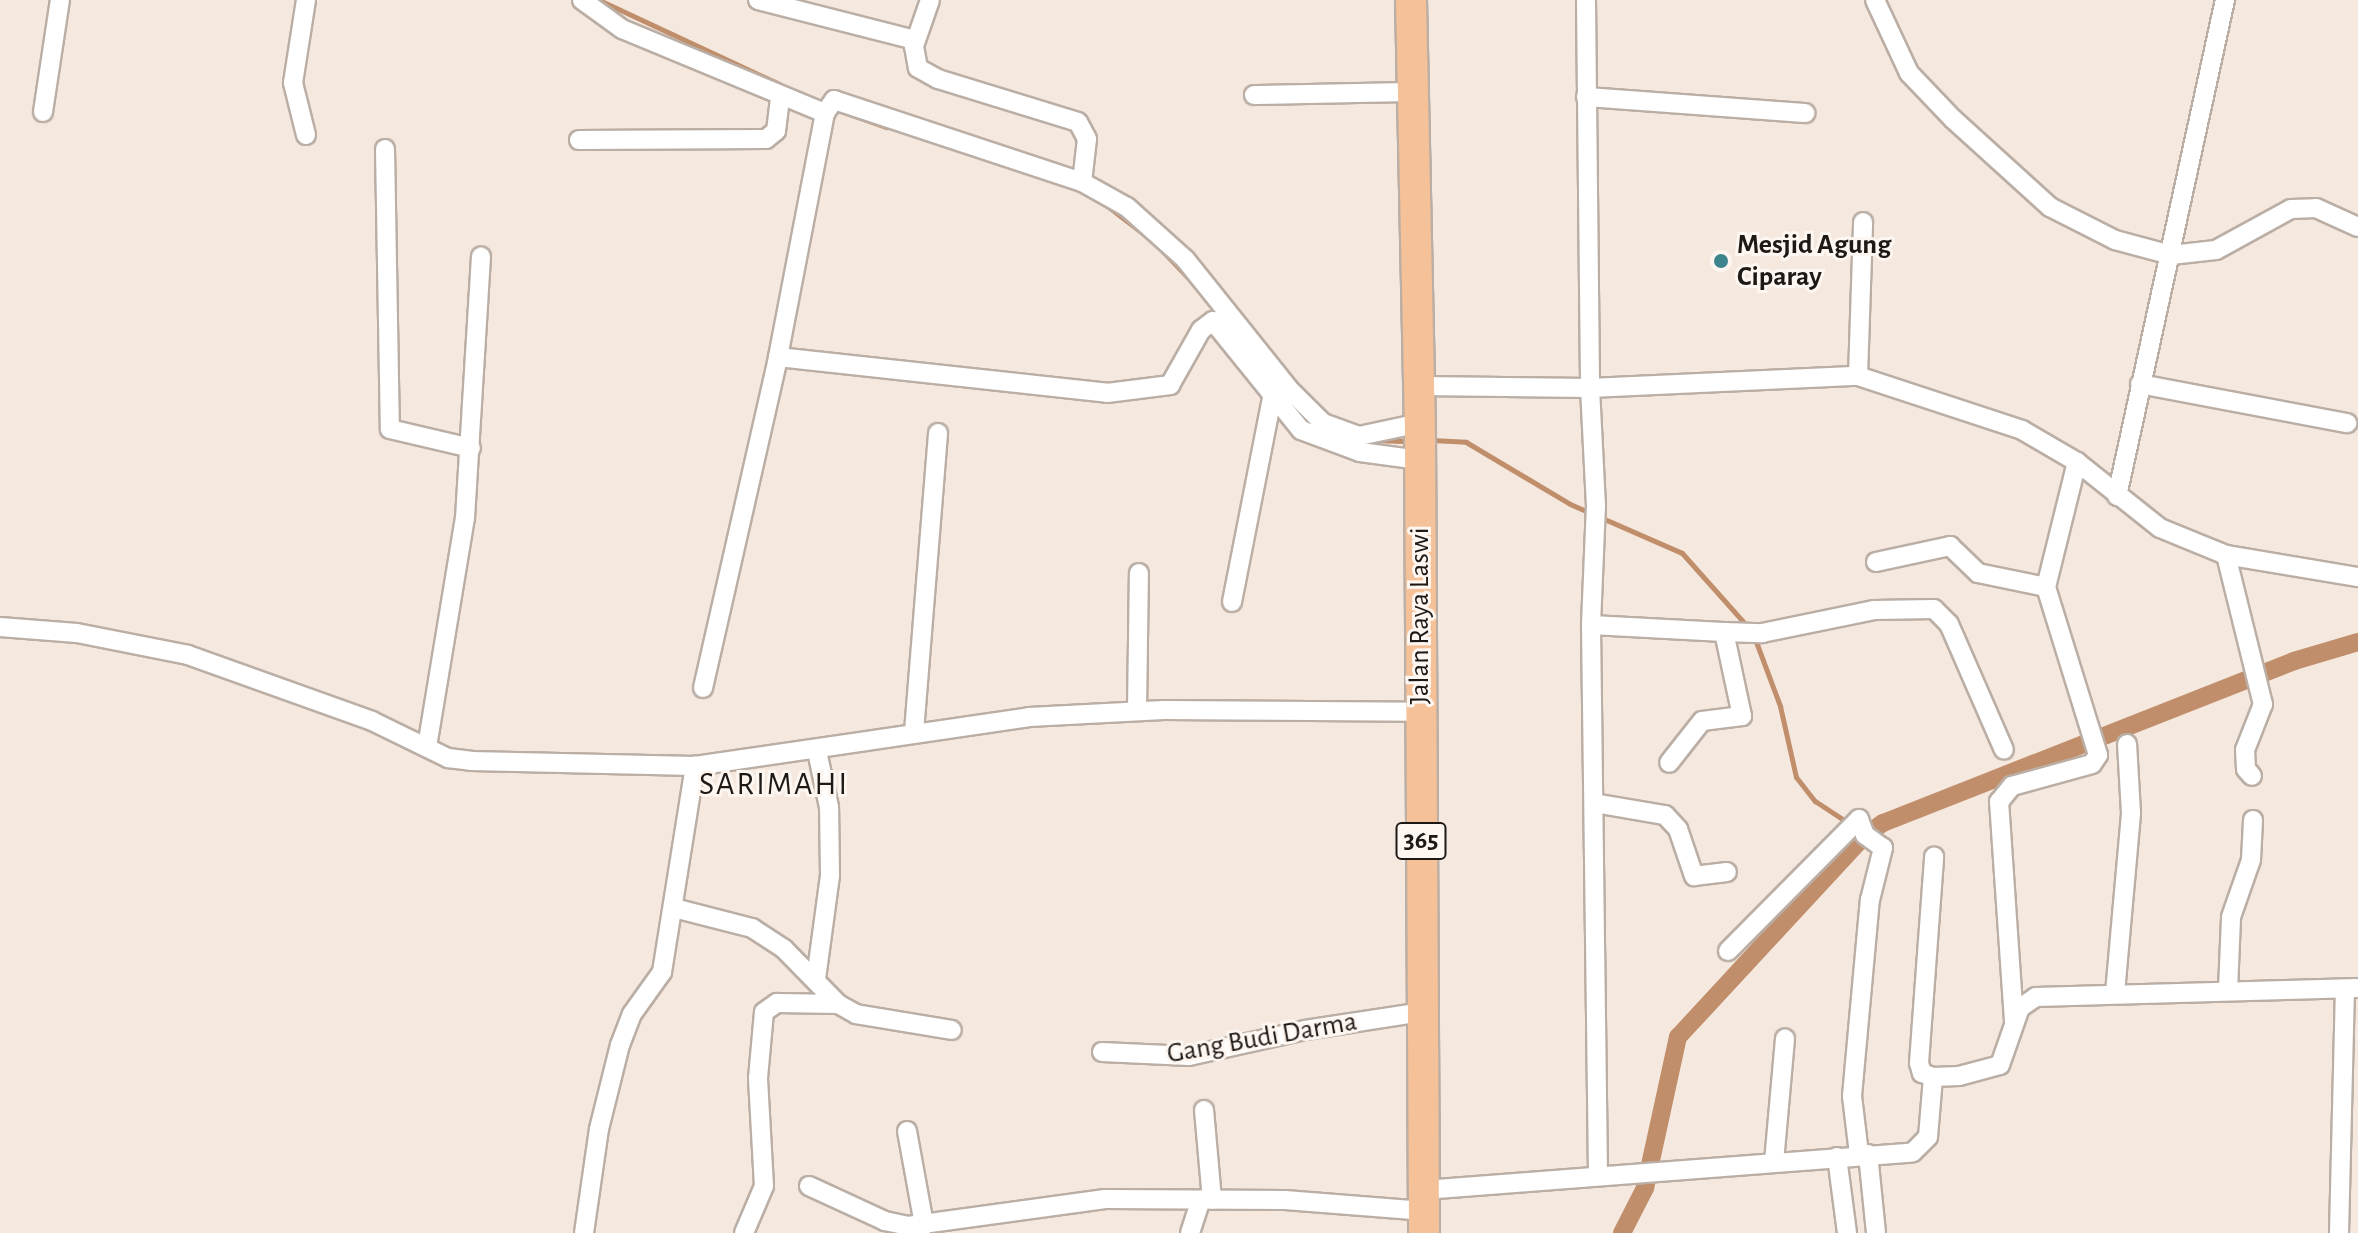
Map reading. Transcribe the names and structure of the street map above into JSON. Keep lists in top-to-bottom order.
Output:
{
  "streets": {
    "main road": ["Jalan Raya Laswi", "365"],
    "street": ["Gang Budi Darma"]
  },
  "crossings": [
    ["Jalan Raya Laswi", "Gang Budi Darma"]
  ],
  "districts": ["SARIMAHI"],
  "places": ["Mesjid Agung Ciparay"]
}
